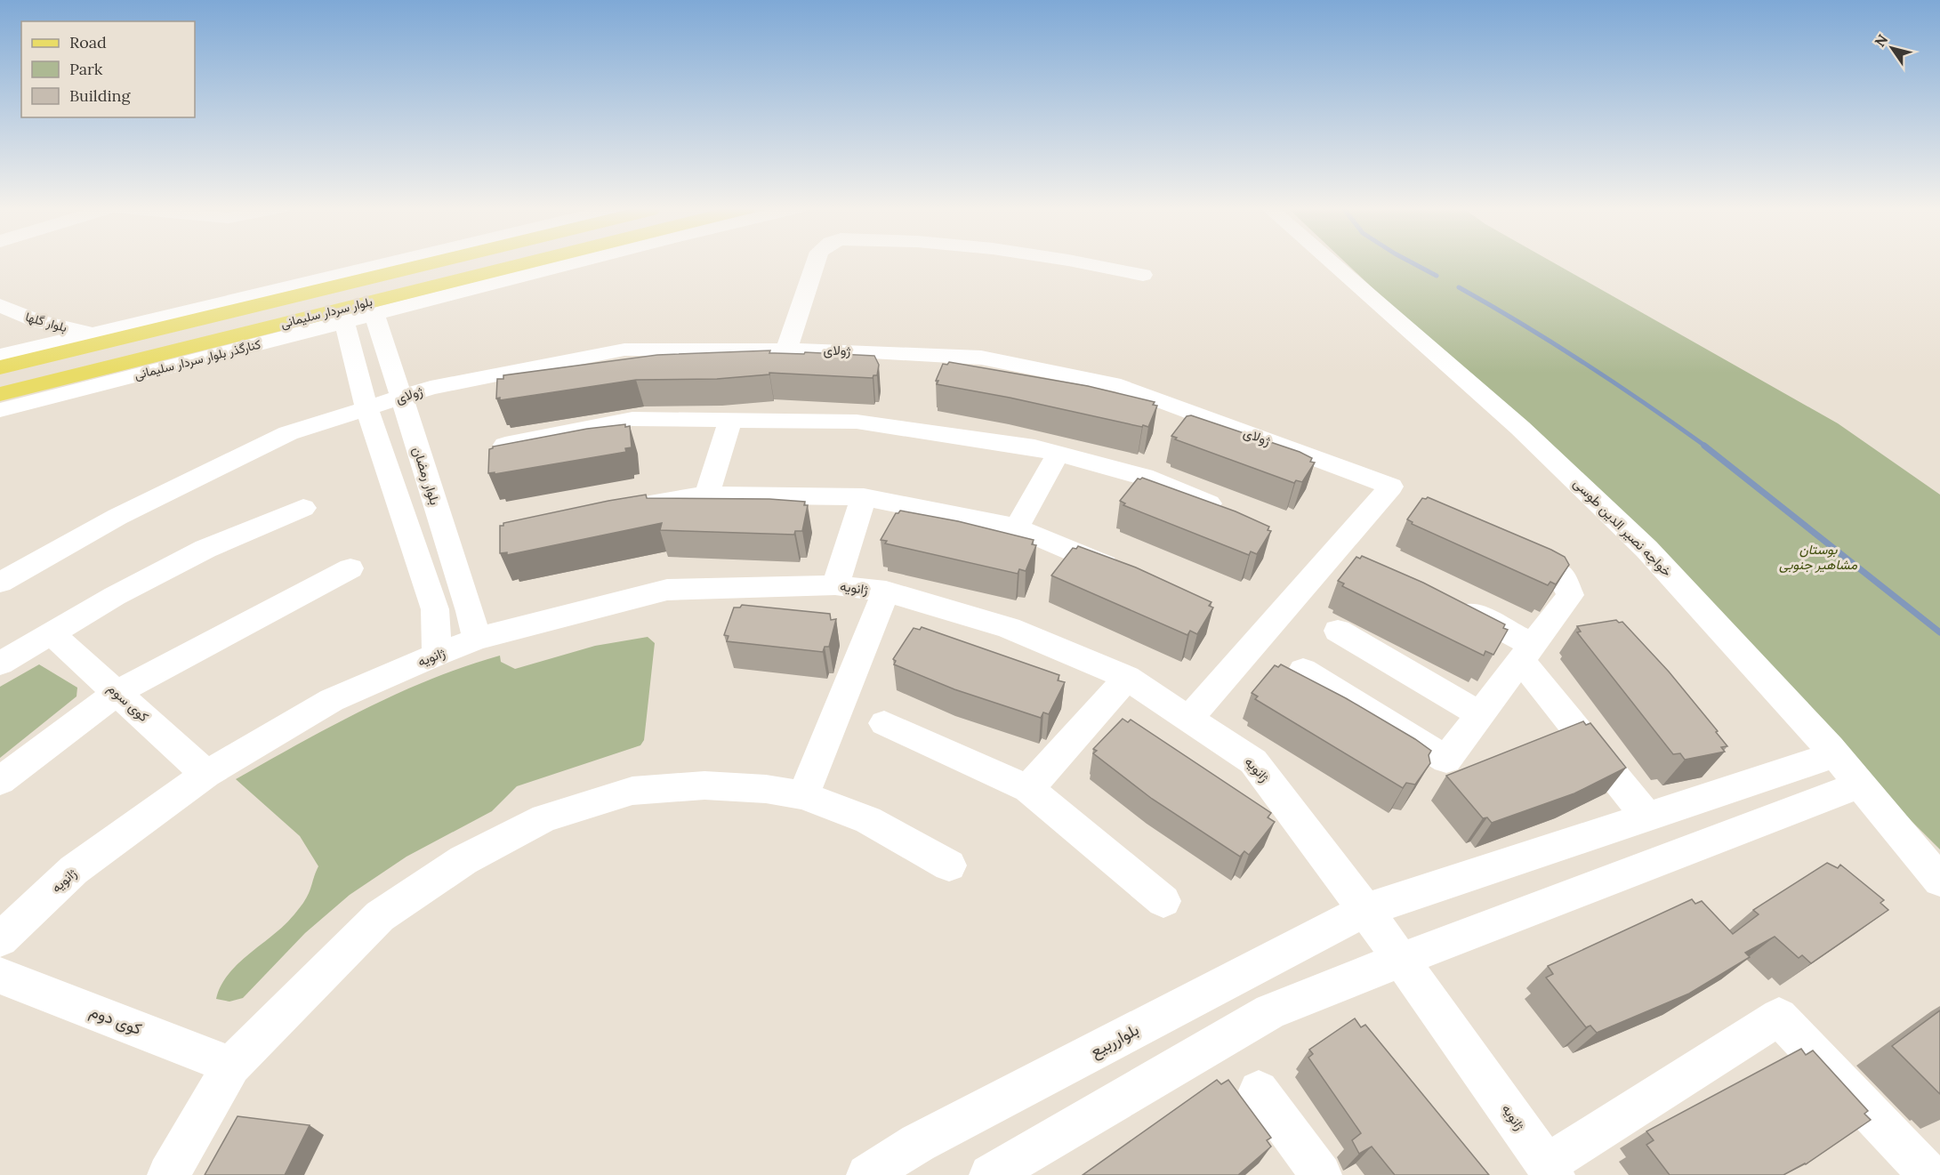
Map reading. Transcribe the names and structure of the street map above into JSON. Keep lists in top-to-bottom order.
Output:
{
  "streets": {
    "main road": ["بلوار سردار سلیمانی"],
    "street": [
      "بلوار گلها",
      "ژولای",
      "کنارگذر بلوار سردار سلیمانی",
      "بلوار رمضان",
      "خواجه نصیر الدین طوسی",
      "ژانویه",
      "کوی سوم",
      "کوی دوم",
      "بلوارربیع"
    ]
  },
  "crossings": [
    ["ژولای", "بلوار رمضان"],
    ["ژولای", "ژانویه"],
    ["کنارگذر بلوار سردار سلیمانی", "بلوار رمضان"],
    ["بلوار رمضان", "ژانویه"],
    ["خواجه نصیر الدین طوسی", "بلوارربیع"],
    ["ژانویه", "کوی سوم"],
    ["ژانویه", "بلوارربیع"]
  ],
  "parks": ["بوستان مشاهیر جنوبی"],
  "legend": ["Road", "Park", "Building"],
  "north": "top left"
}
